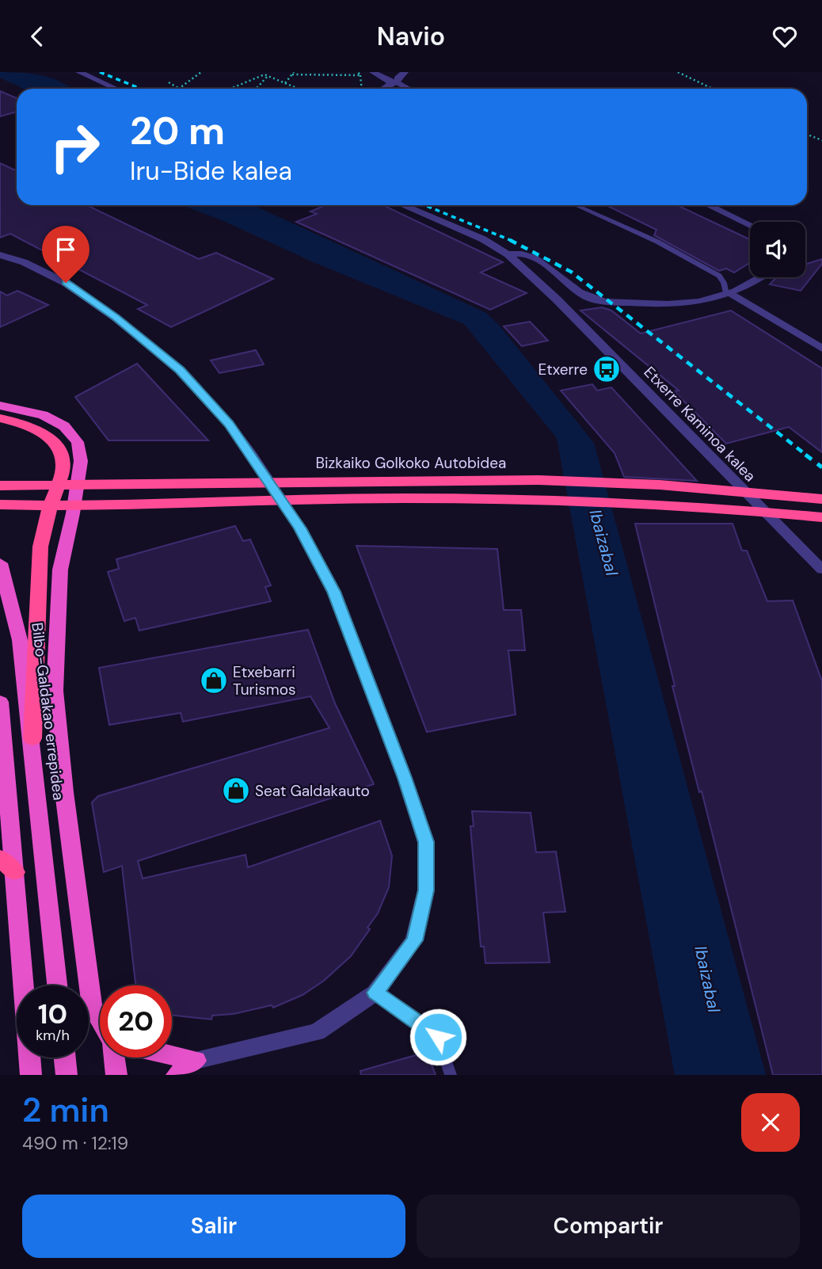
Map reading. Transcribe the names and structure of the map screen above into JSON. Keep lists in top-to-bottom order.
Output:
{
  "streets": {
    "highway": ["Bizkaiko Golkoko Autobidea", "Bilbo-Galdakao errepidea"],
    "street": ["Etxerre Kaminoa kalea"]
  },
  "water": ["Ibaizabal"],
  "places": {
    "bus stop": ["Etxerre"],
    "shop": ["Etxebarri Turismos", "Seat Galdakauto"]
  },
  "page": {
    "header": "Navio",
    "turn": ["20 m", "Iru-Bide kalea"],
    "speed": "10 km/h",
    "limit": "20",
    "heading": ["2 min", "490 m · 12:19"],
    "buttons": ["Salir", "Compartir"]
  }
}
